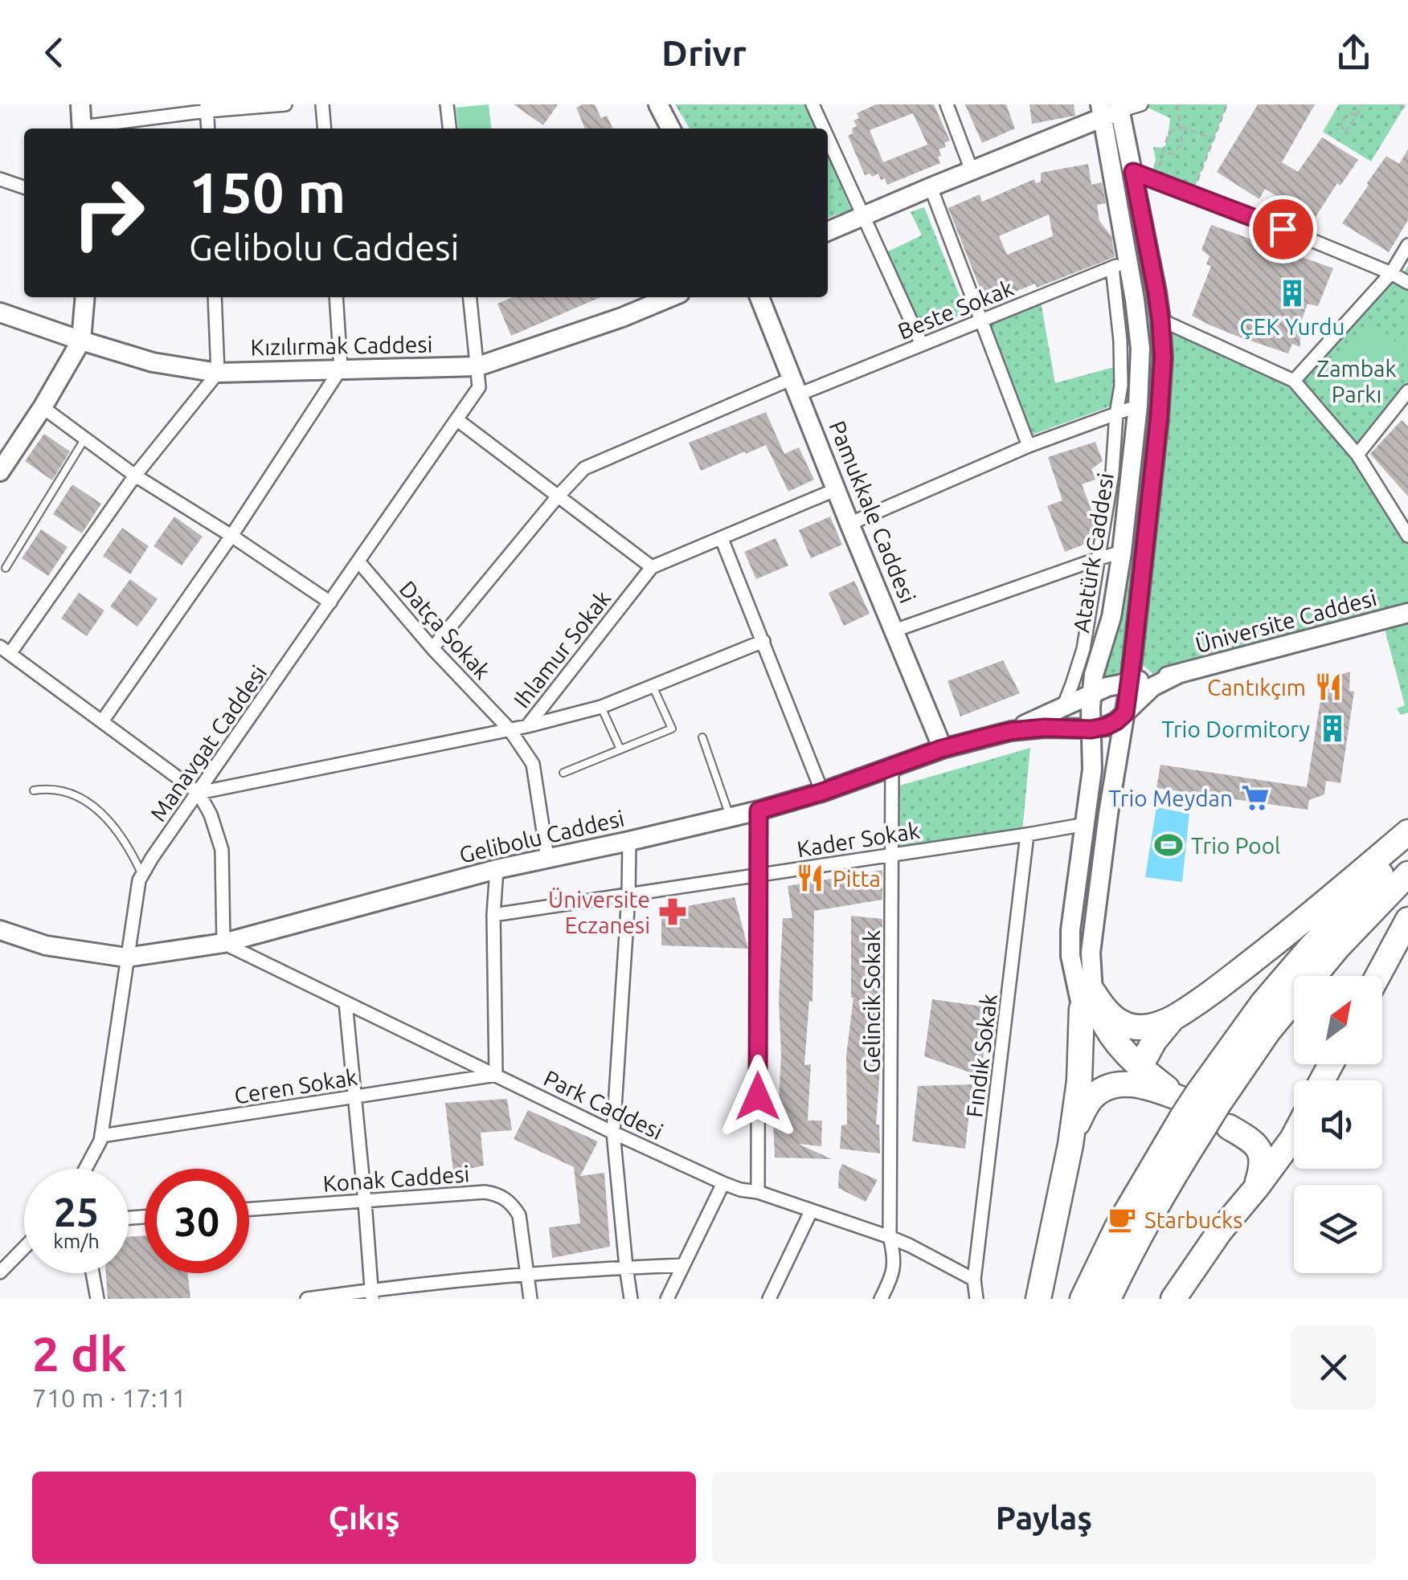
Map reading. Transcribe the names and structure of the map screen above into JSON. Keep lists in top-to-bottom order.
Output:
{
  "streets": {
    "street": [
      "Beste Sokak",
      "Kızılırmak Caddesi",
      "Pamukkale Caddesi",
      "Atatürk Caddesi",
      "Üniversite Caddesi",
      "Datça Sokak",
      "Ihlamur Sokak",
      "Manavgat Caddesi",
      "Gelibolu Caddesi",
      "Kader Sokak",
      "Gelincik Sokak",
      "Fındık Sokak",
      "Ceren Sokak",
      "Park Caddesi",
      "Konak Caddesi"
    ]
  },
  "crossings": [
    ["Beste Sokak", "Pamukkale Caddesi"],
    ["Beste Sokak", "Atatürk Caddesi"],
    ["Beste Sokak", "Datça Sokak"],
    ["Kızılırmak Caddesi", "Manavgat Caddesi"],
    ["Pamukkale Caddesi", "Gelibolu Caddesi"],
    ["Atatürk Caddesi", "Gelibolu Caddesi"],
    ["Atatürk Caddesi", "Kader Sokak"],
    ["Datça Sokak", "Ihlamur Sokak"],
    ["Datça Sokak", "Manavgat Caddesi"],
    ["Datça Sokak", "Gelibolu Caddesi"],
    ["Ihlamur Sokak", "Manavgat Caddesi"],
    ["Manavgat Caddesi", "Gelibolu Caddesi"],
    ["Manavgat Caddesi", "Ceren Sokak"],
    ["Gelibolu Caddesi", "Gelincik Sokak"],
    ["Gelibolu Caddesi", "Park Caddesi"],
    ["Kader Sokak", "Gelincik Sokak"],
    ["Kader Sokak", "Fındık Sokak"],
    ["Gelincik Sokak", "Park Caddesi"],
    ["Fındık Sokak", "Park Caddesi"],
    ["Ceren Sokak", "Park Caddesi"]
  ],
  "parks": ["Zambak Parkı"],
  "places": {
    "building": ["ÇEK Yurdu", "Trio Dormitory"],
    "restaurant": ["Cantıkçım", "Pitta"],
    "supermarket": ["Trio Meydan"],
    "sports": ["Trio Pool"],
    "pharmacy": ["Üniversite Eczanesi"],
    "cafe": ["Starbucks"]
  },
  "north": "top right",
  "page": {
    "header": "Drivr",
    "turn": ["150 m", "Gelibolu Caddesi"],
    "speed": "25 km/h",
    "limit": "30",
    "heading": ["2 dk", "710 m · 17:11"],
    "buttons": ["Çıkış", "Paylaş"]
  }
}
